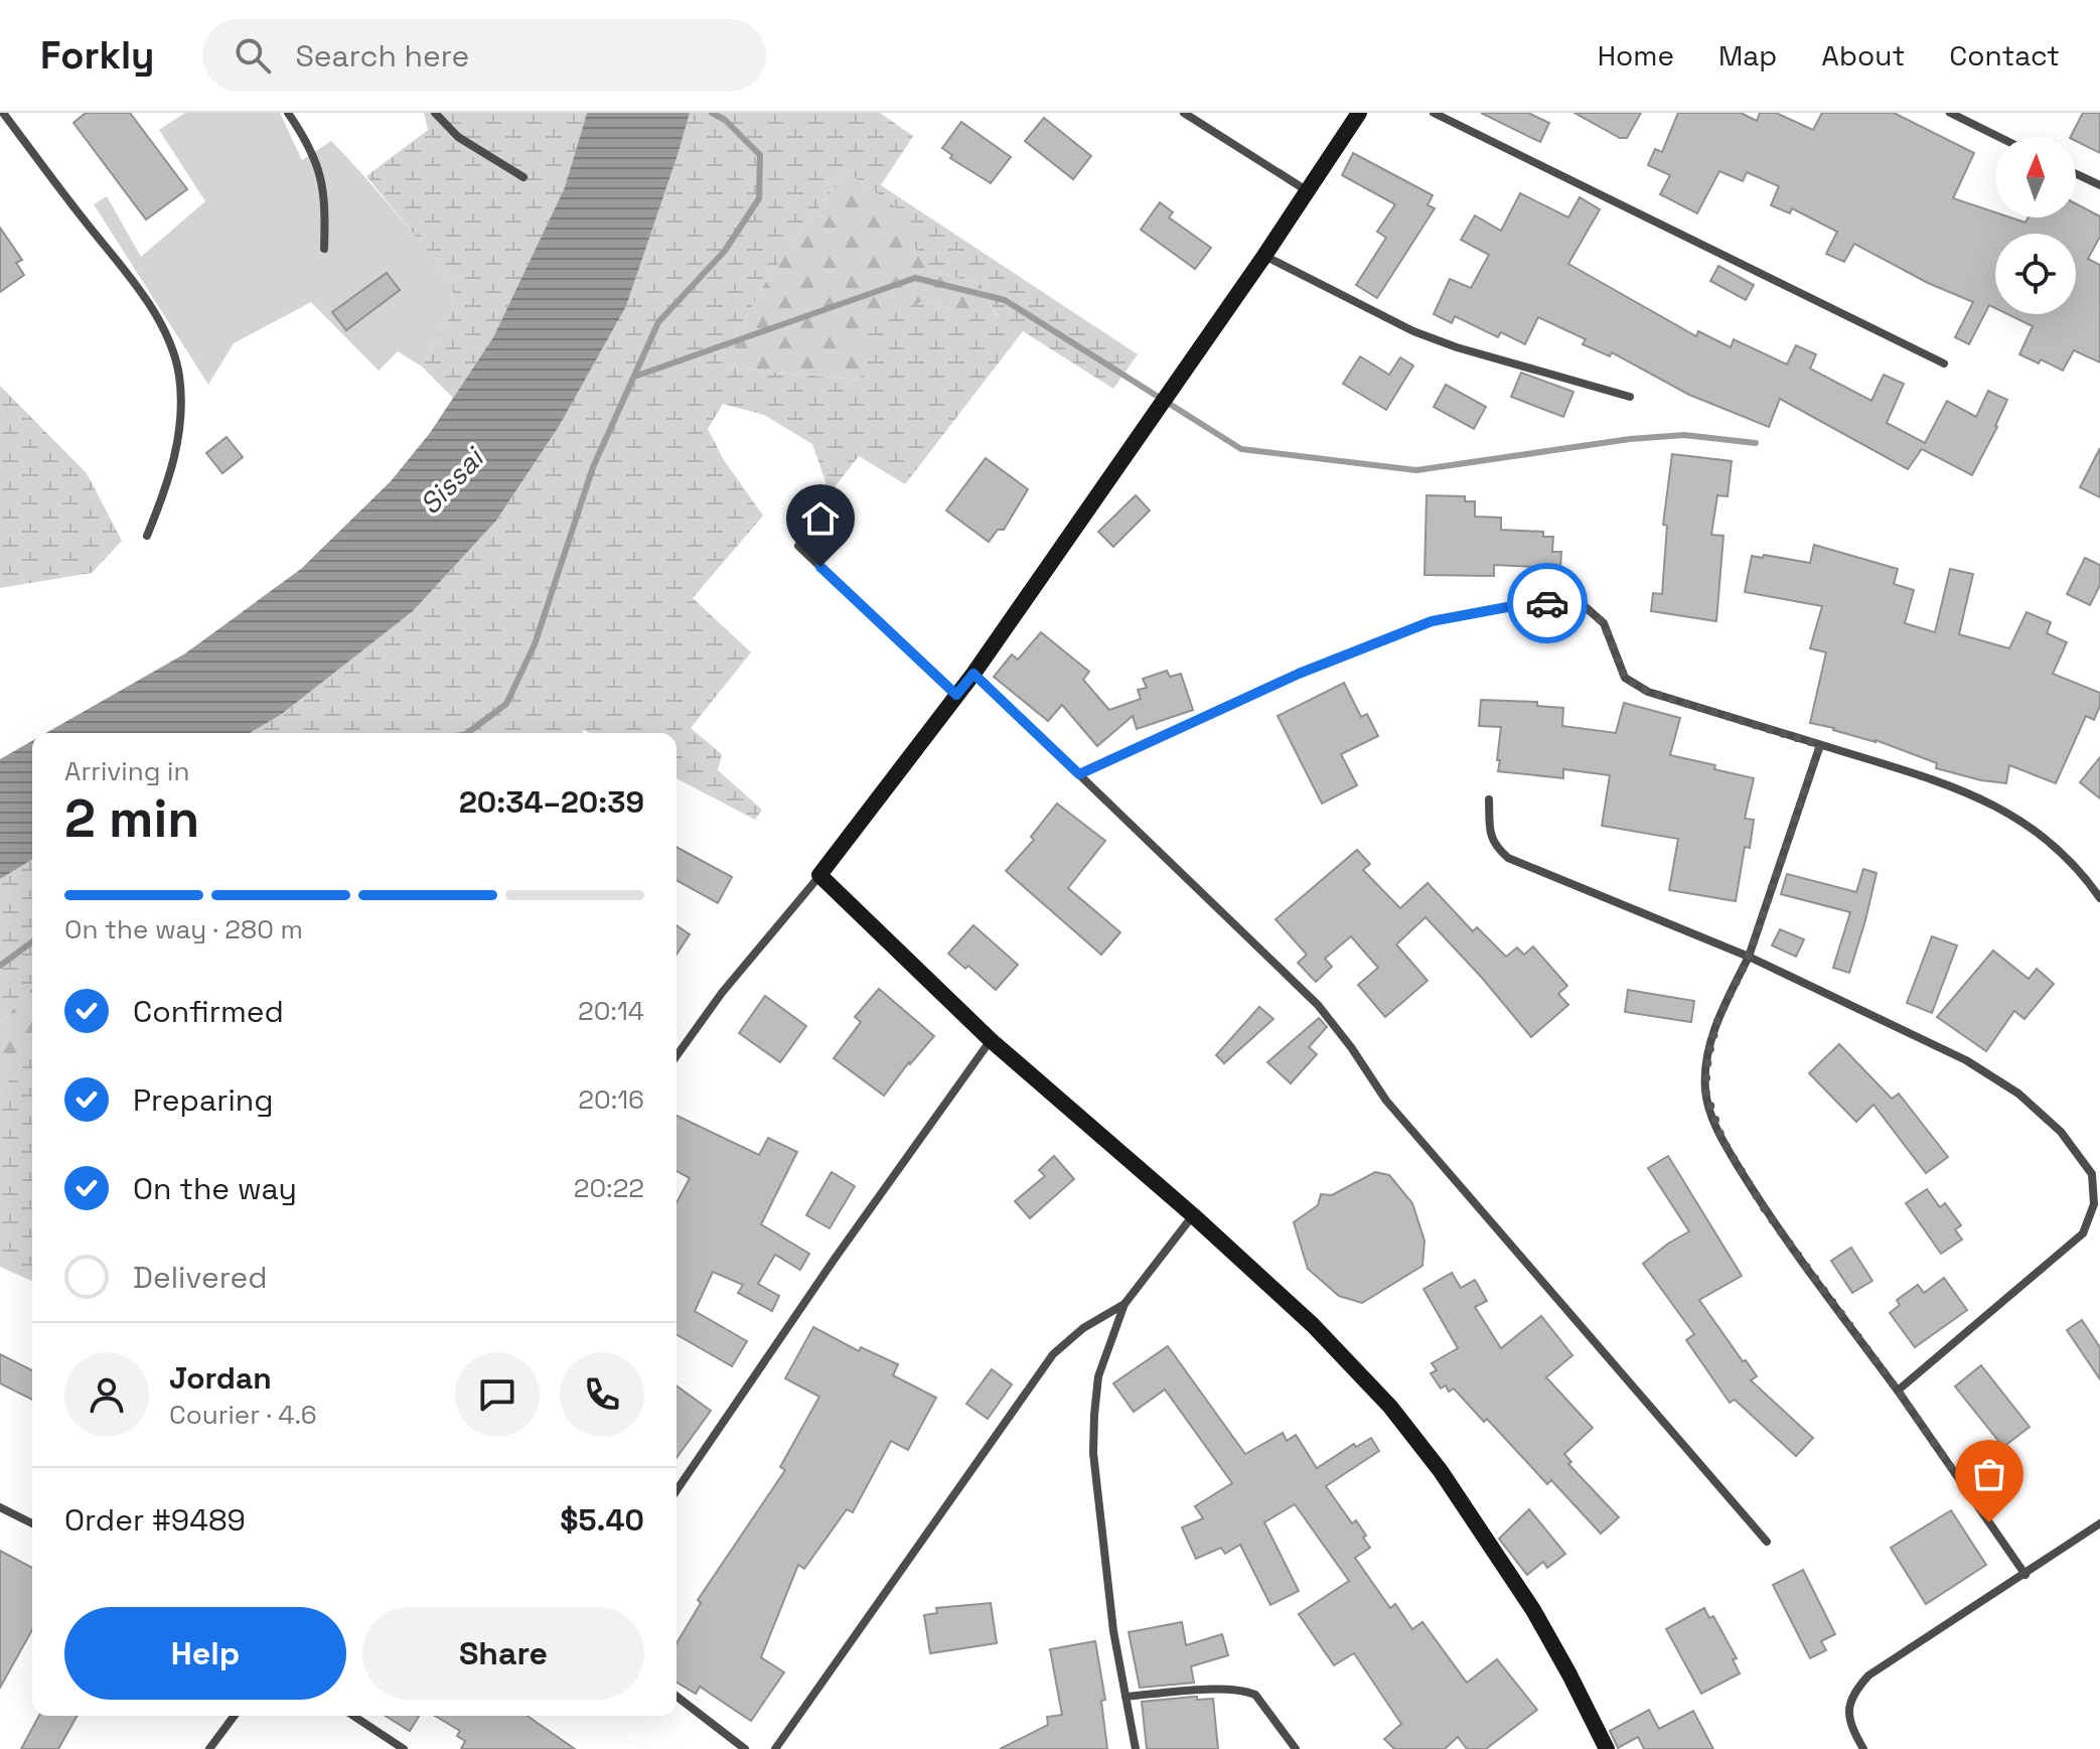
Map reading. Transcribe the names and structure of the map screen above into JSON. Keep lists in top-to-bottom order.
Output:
{
  "water": ["Sissai"],
  "north": "top",
  "page": {
    "header": "Forkly",
    "search": "Search here",
    "nav": [
      "Home",
      "Map",
      "About",
      "Contact"
    ],
    "heading": ["2 min", "Arriving in", "20:34–20:39"],
    "panel": [
      "Jordan",
      "Courier · 4.6",
      "Order #9489",
      "$5.40"
    ],
    "bar": "On the way · 280 m",
    "list": [
      ["Confirmed", "20:14"],
      ["Preparing", "20:16"],
      ["On the way", "20:22"],
      "Delivered"
    ],
    "buttons": ["Help", "Share"]
  }
}
